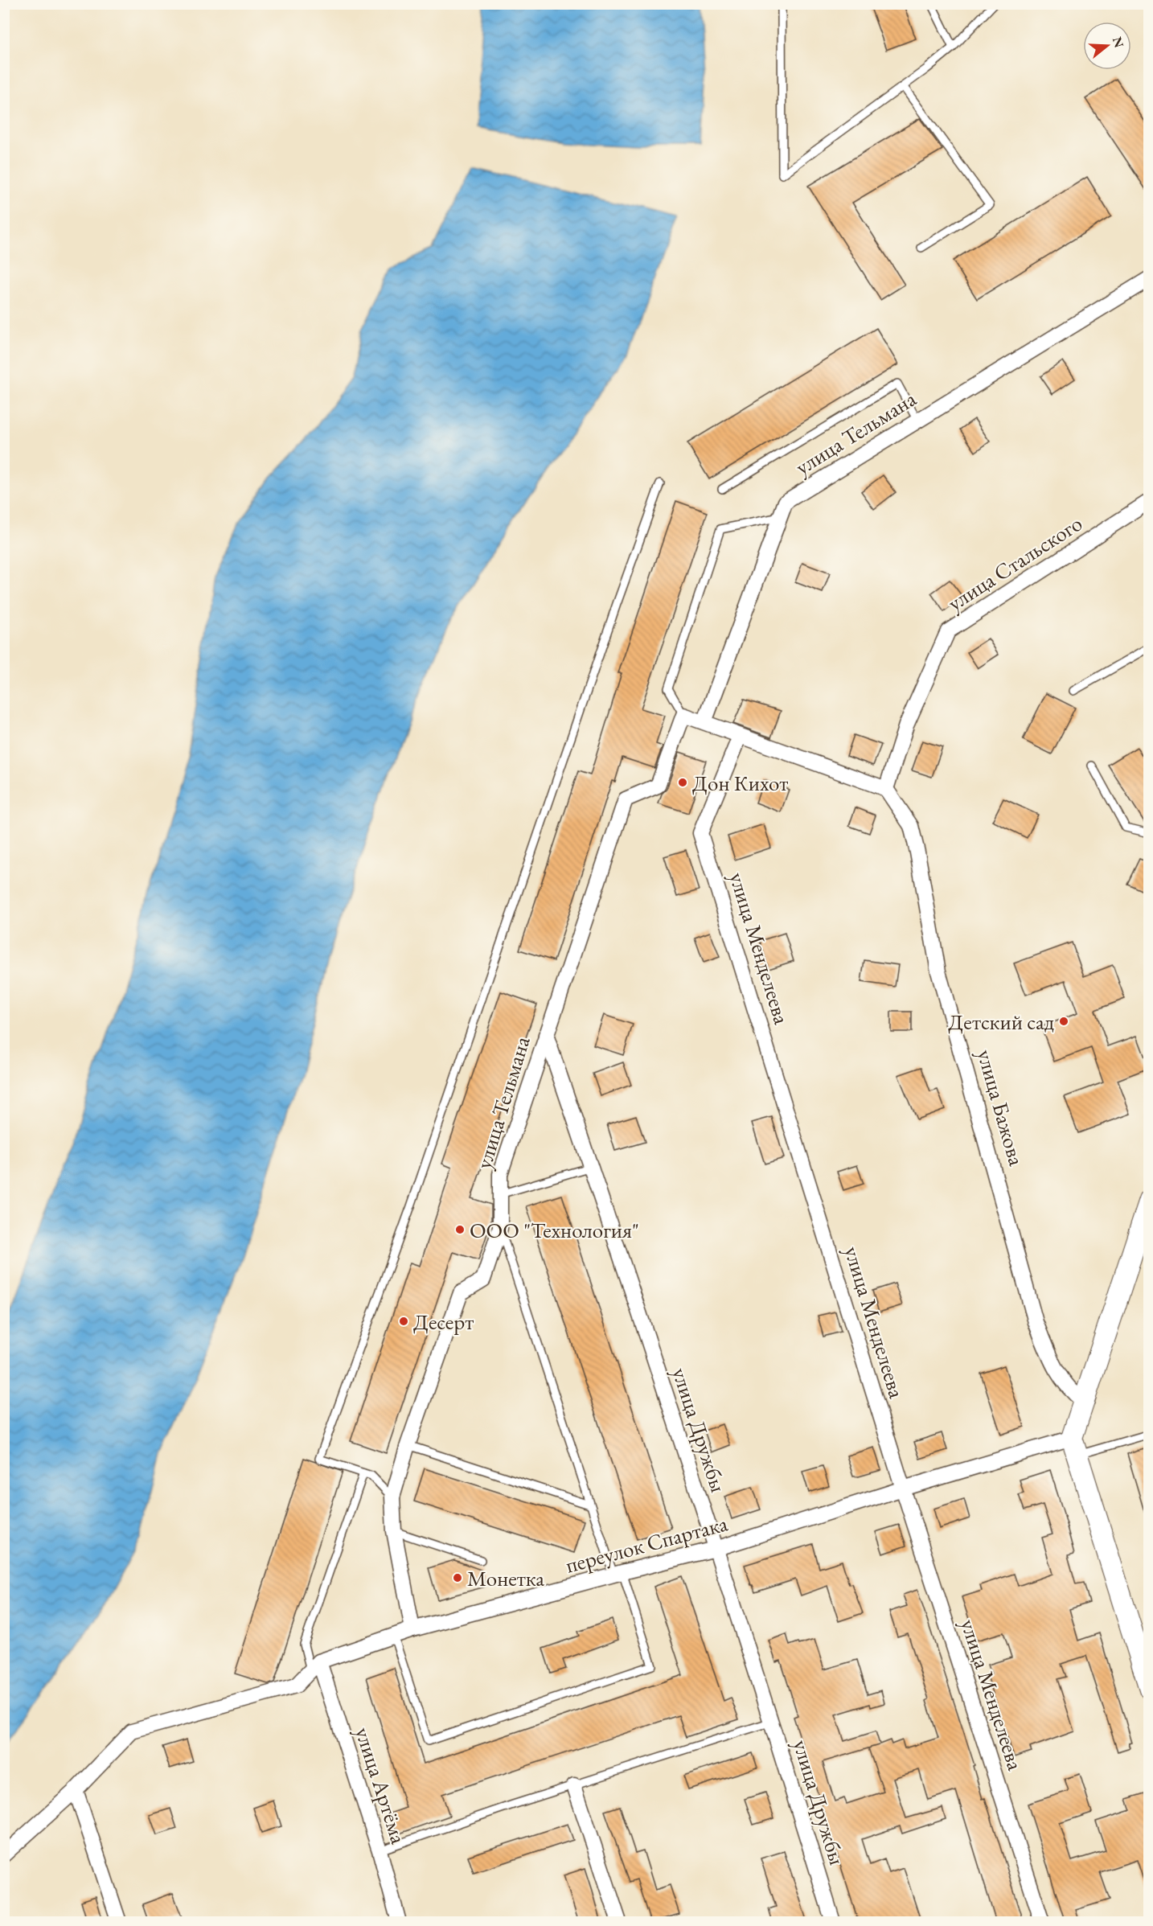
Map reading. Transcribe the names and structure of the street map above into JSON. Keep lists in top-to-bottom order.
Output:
{
  "streets": {
    "street": [
      "улица Тельмана",
      "улица Стальского",
      "улица Менделеева",
      "улица Бажова",
      "улица Дружбы",
      "переулок Спартака",
      "улица Артёма"
    ]
  },
  "crossings": [
    ["улица Тельмана", "улица Дружбы"],
    ["улица Тельмана", "переулок Спартака"],
    ["улица Стальского", "улица Бажова"],
    ["улица Менделеева", "переулок Спартака"],
    ["улица Дружбы", "переулок Спартака"],
    ["переулок Спартака", "улица Артёма"]
  ],
  "places": [
    "Дон Кихот",
    "Детский сад",
    "ООО \"Технология\"",
    "Десерт",
    "Монетка"
  ],
  "north": "right"
}
